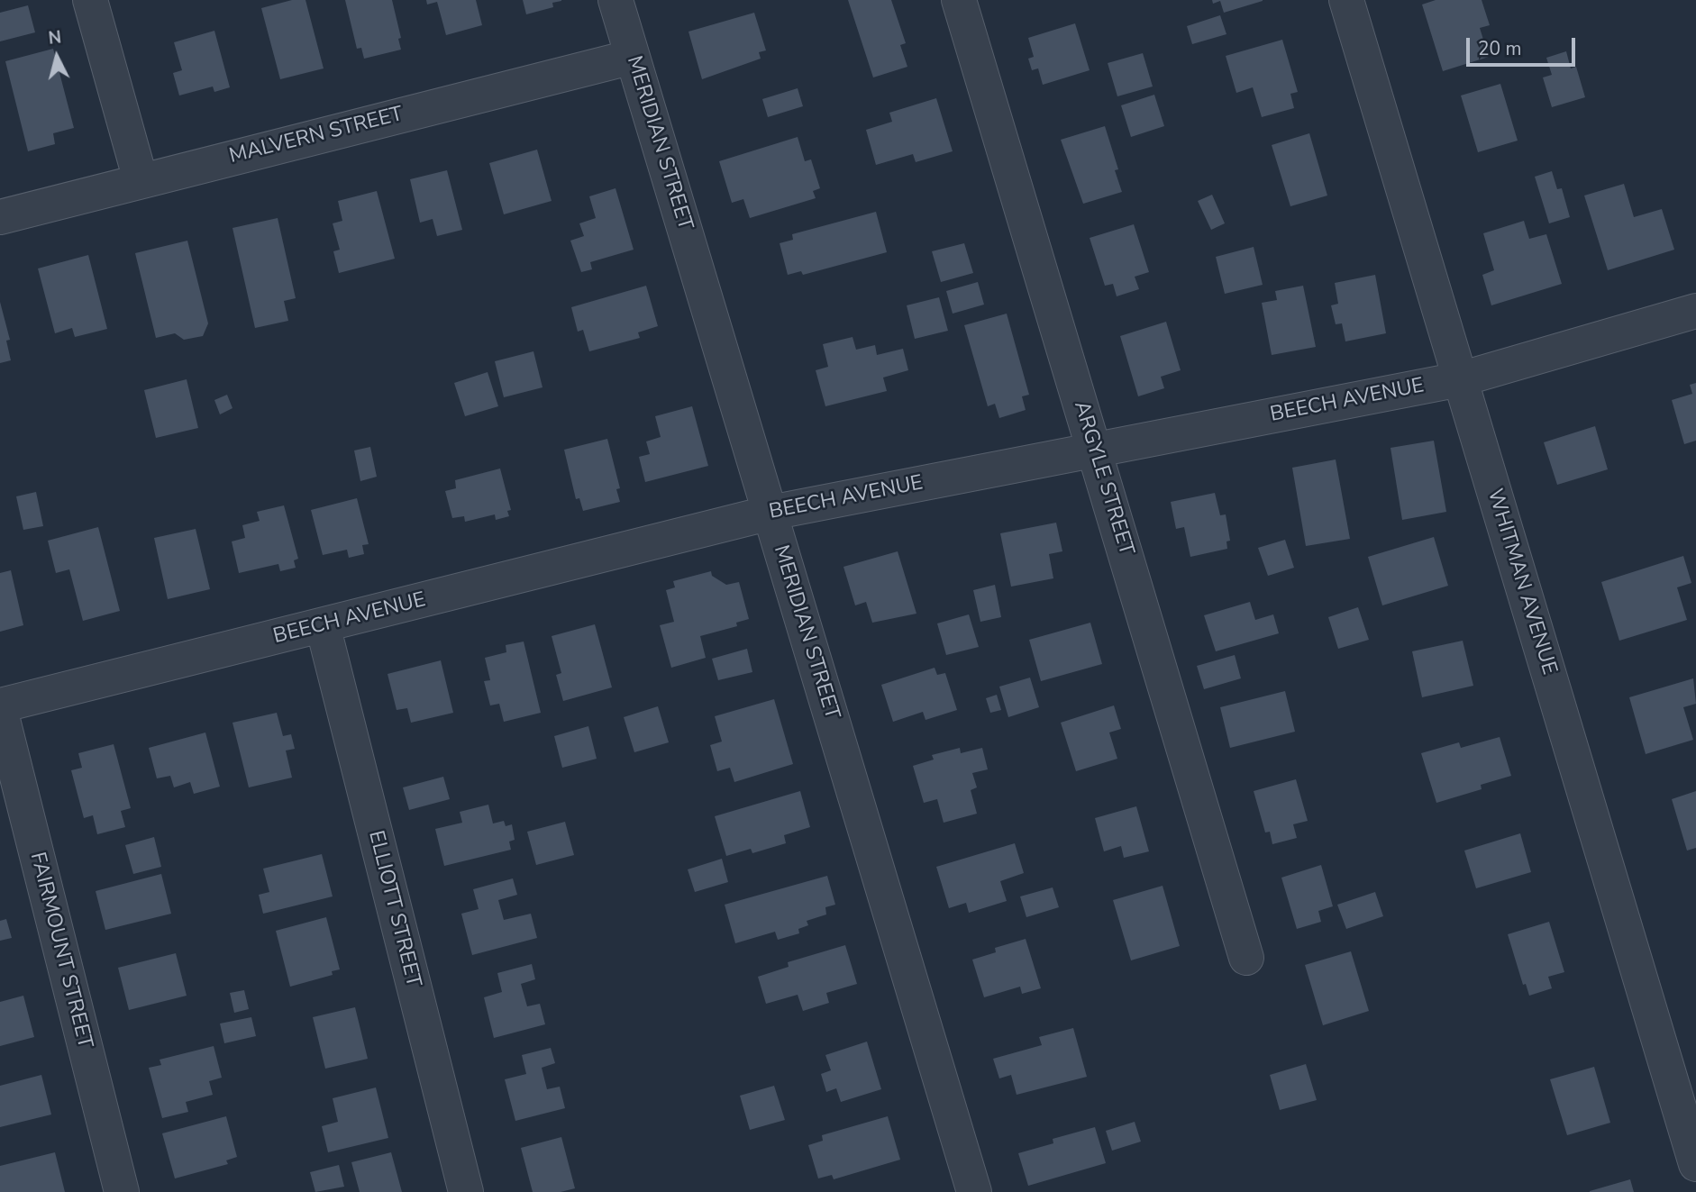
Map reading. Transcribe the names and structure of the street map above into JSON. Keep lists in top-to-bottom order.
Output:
{
  "streets": {
    "street": [
      "MALVERN STREET",
      "MERIDIAN STREET",
      "BEECH AVENUE",
      "ARGYLE STREET",
      "WHITMAN AVENUE",
      "ELLIOTT STREET",
      "FAIRMOUNT STREET"
    ]
  },
  "crossings": [
    ["MALVERN STREET", "MERIDIAN STREET"],
    ["MERIDIAN STREET", "BEECH AVENUE"],
    ["BEECH AVENUE", "ARGYLE STREET"],
    ["BEECH AVENUE", "WHITMAN AVENUE"],
    ["BEECH AVENUE", "ELLIOTT STREET"],
    ["BEECH AVENUE", "FAIRMOUNT STREET"]
  ],
  "scale_bar": "20 m",
  "north": "top"
}
